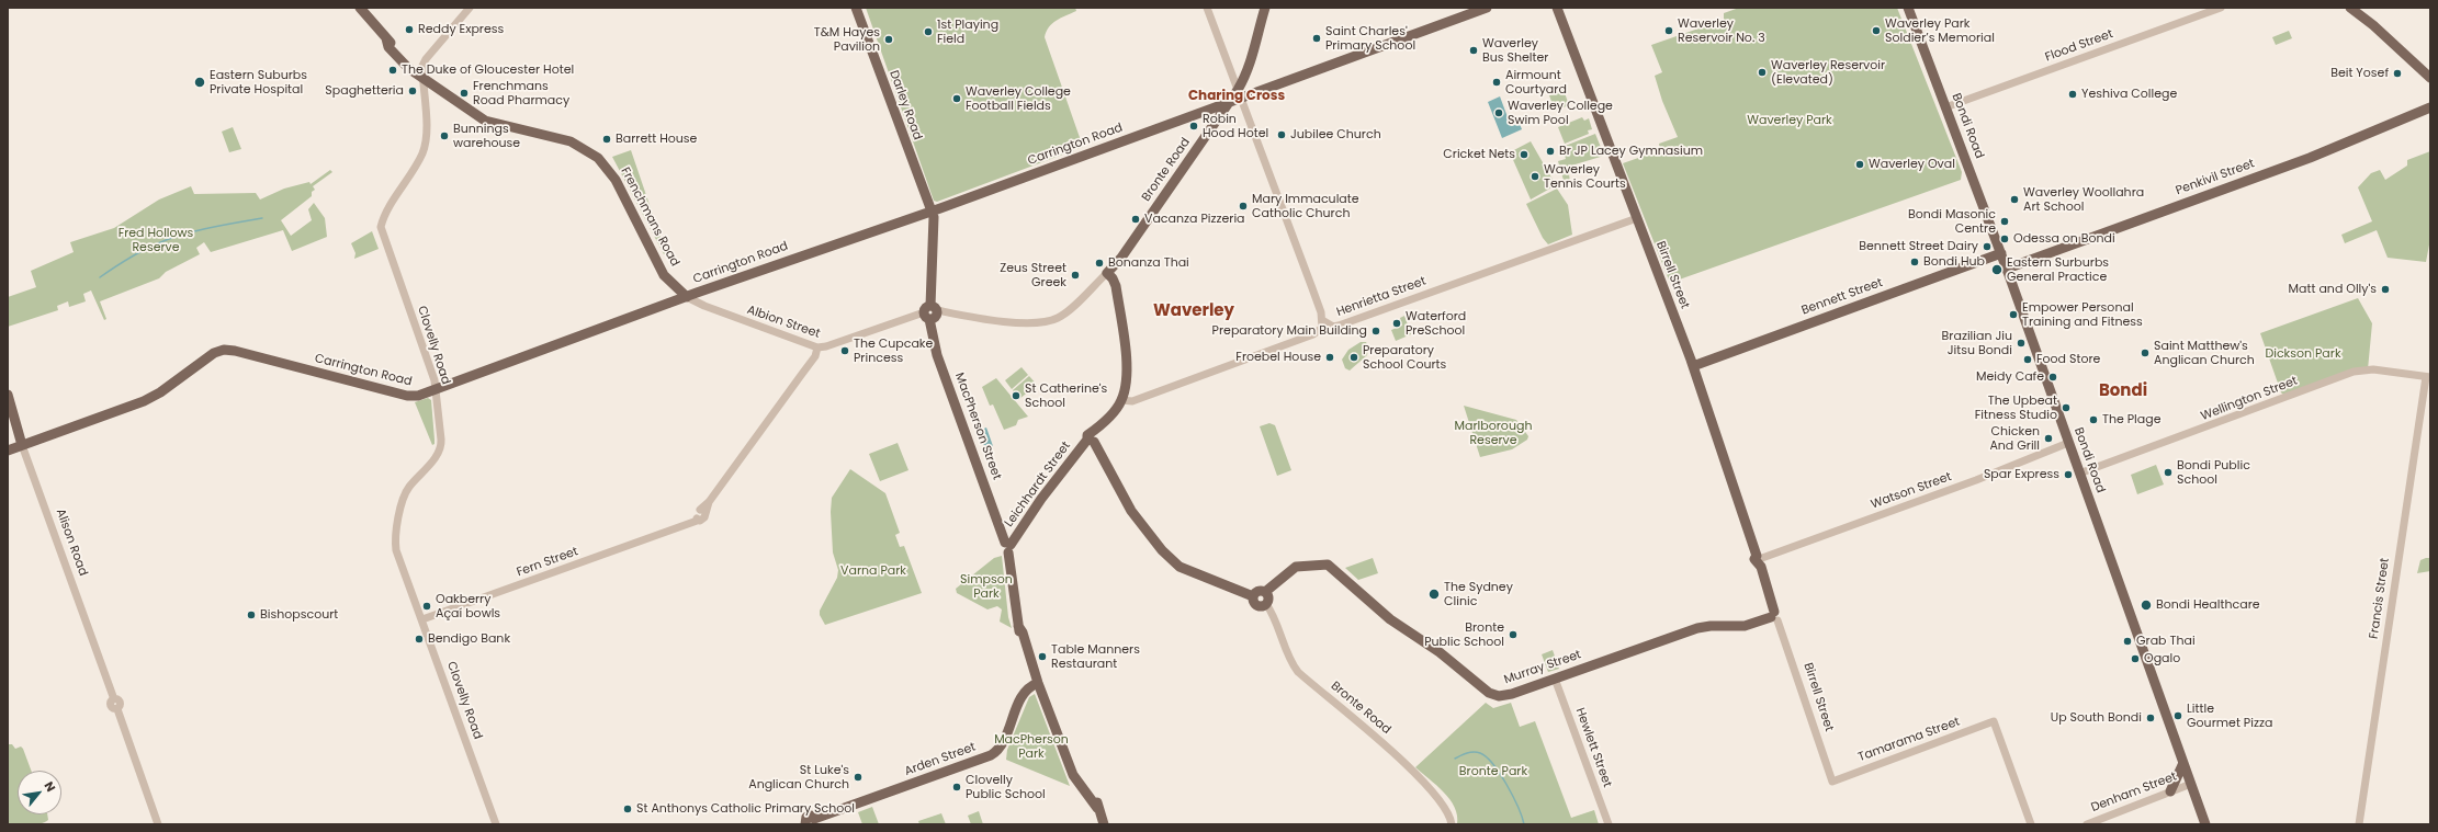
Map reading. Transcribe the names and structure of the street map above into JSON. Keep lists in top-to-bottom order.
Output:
{
  "streets": {
    "main road": [
      "Darley Road",
      "Bondi Road",
      "Carrington Road",
      "Bronte Road",
      "Penkivil Street",
      "Frenchmans Road",
      "Birrell Street",
      "Bennett Street",
      "MacPherson Street",
      "Leichhardt Street",
      "Alison Road",
      "Murray Street",
      "Arden Street"
    ],
    "street": [
      "Flood Street",
      "Henrietta Street",
      "Albion Street",
      "Clovelly Road",
      "Wellington Street",
      "Watson Street",
      "Fern Street",
      "Francis Street",
      "Tamarama Street",
      "Hewlett Street",
      "Denham Street"
    ]
  },
  "crossings": [
    ["Flood Street", "Bondi Road"],
    ["Darley Road", "Carrington Road"],
    ["Darley Road", "MacPherson Street"],
    ["Bondi Road", "Penkivil Street"],
    ["Bondi Road", "Bennett Street"],
    ["Bondi Road", "Wellington Street"],
    ["Bondi Road", "Watson Street"],
    ["Bondi Road", "Denham Street"],
    ["Carrington Road", "Bronte Road"],
    ["Carrington Road", "Frenchmans Road"],
    ["Carrington Road", "Albion Street"],
    ["Carrington Road", "Clovelly Road"],
    ["Carrington Road", "MacPherson Street"],
    ["Carrington Road", "Alison Road"],
    ["Bronte Road", "Albion Street"],
    ["Bronte Road", "Murray Street"],
    ["Frenchmans Road", "Albion Street"],
    ["Frenchmans Road", "Clovelly Road"],
    ["Birrell Street", "Henrietta Street"],
    ["Birrell Street", "Bennett Street"],
    ["Birrell Street", "Watson Street"],
    ["Birrell Street", "Murray Street"],
    ["Birrell Street", "Tamarama Street"],
    ["Albion Street", "MacPherson Street"],
    ["Albion Street", "Fern Street"],
    ["Clovelly Road", "Fern Street"],
    ["Wellington Street", "Francis Street"],
    ["MacPherson Street", "Leichhardt Street"],
    ["MacPherson Street", "Arden Street"],
    ["Murray Street", "Hewlett Street"]
  ],
  "districts": ["Charing Cross", "Waverley", "Bondi"],
  "parks": [
    "Waverley Park",
    "Fred Hollows Reserve",
    "Dickson Park",
    "Marlborough Reserve",
    "Varna Park",
    "Simpson Park",
    "MacPherson Park",
    "Bronte Park"
  ],
  "places": [
    "Reddy Express",
    "Waverley Reservoir No. 3",
    "Waverley Park Soldier’s Memorial",
    "1st Playing Field",
    "Saint Charles' Primary School",
    "T&M Hayes Pavilion",
    "Waverley Bus Shelter",
    "The Duke of Gloucester Hotel",
    "Waverley Reservoir (Elevated)",
    "Beit Yosef",
    "Eastern Suburbs Private Hospital",
    "Airmount Courtyard",
    "Spaghetteria",
    "Frenchmans Road Pharmacy",
    "Yeshiva College",
    "Waverley College Football Fields",
    "Waverley College Swim Pool",
    "Robin Hood Hotel",
    "Jubilee Church",
    "Bunnings warehouse",
    "Barrett House",
    "Br JP Lacey Gymnasium",
    "Cricket Nets",
    "Waverley Oval",
    "Waverley Tennis Courts",
    "Waverley Woollahra Art School",
    "Mary Immaculate Catholic Church",
    "Vacanza Pizzeria",
    "Bondi Masonic Centre",
    "Odessa on Bondi",
    "Bennett Street Dairy",
    "Bondi Hub",
    "Bonanza Thai",
    "Eastern Surburbs General Practice",
    "Zeus Street Greek",
    "Matt and Olly's",
    "Empower Personal Training and Fitness",
    "Waterford PreSchool",
    "Preparatory Main Building",
    "Brazilian Jiu Jitsu Bondi",
    "The Cupcake Princess",
    "Saint Matthew's Anglican Church",
    "Froebel House",
    "Preparatory School Courts",
    "Food Store",
    "Meidy Cafe",
    "St Catherine's School",
    "The Upbeat Fitness Studio",
    "The Plage",
    "Chicken And Grill",
    "Bondi Public School",
    "Spar Express",
    "The Sydney Clinic",
    "Bondi Healthcare",
    "Oakberry Açaí bowls",
    "Bishopscourt",
    "Bronte Public School",
    "Bendigo Bank",
    "Grab Thai",
    "Table Manners Restaurant",
    "Ogalo",
    "Little Gourmet Pizza",
    "Up South Bondi",
    "St Luke's Anglican Church",
    "Clovelly Public School",
    "St Anthonys Catholic Primary School"
  ],
  "north": "top right"
}
